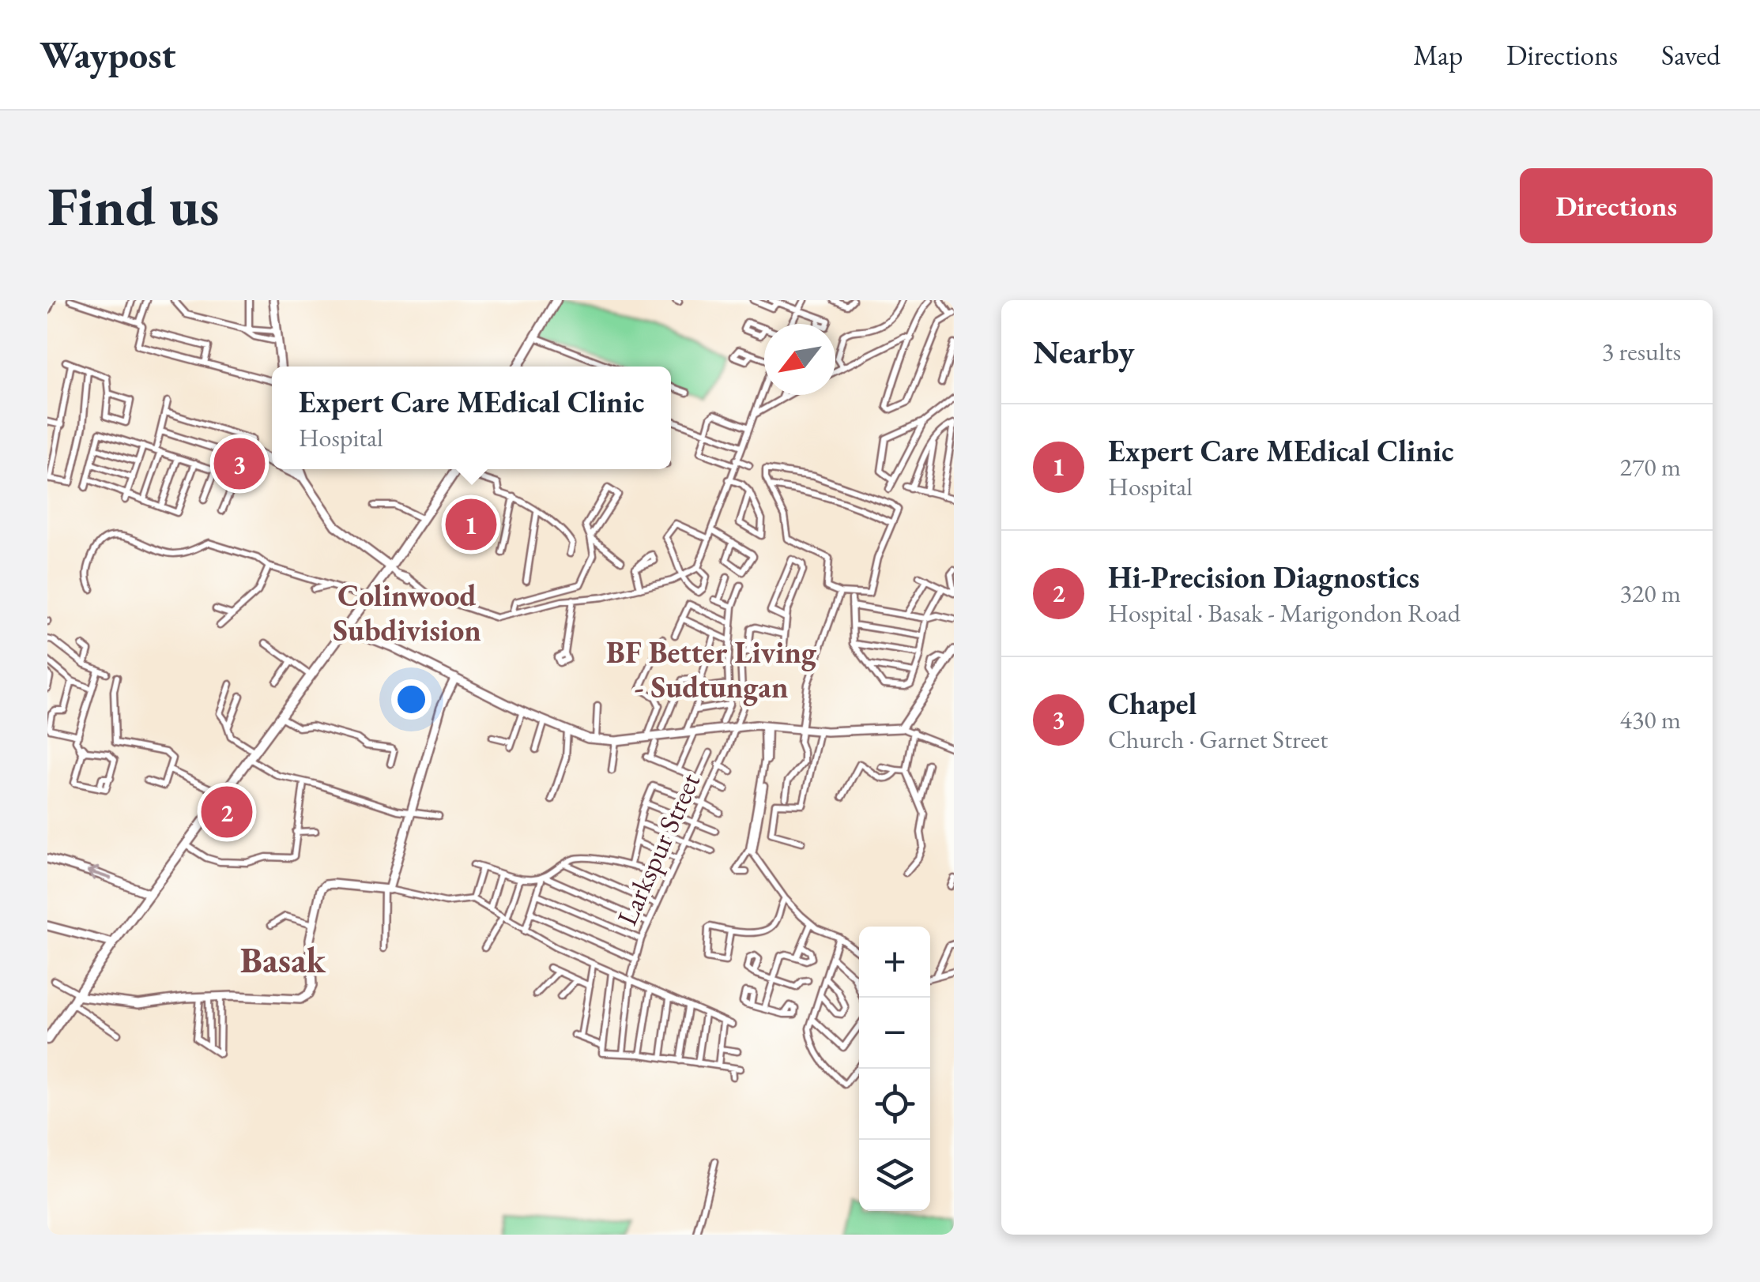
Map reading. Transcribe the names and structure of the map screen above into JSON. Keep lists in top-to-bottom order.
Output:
{
  "streets": {
    "street": ["Larkspur Street"]
  },
  "districts": ["Colinwood Subdivision", "BF Better Living - Sudtungan", "Basak"],
  "north": "bottom left",
  "page": {
    "header": "Waypost",
    "nav": ["Map", "Directions", "Saved"],
    "buttons": "Directions",
    "title": "Find us",
    "heading": ["Nearby", "3 results"],
    "popup": ["Expert Care MEdical Clinic", "Hospital"],
    "list": [
      {
        "mark": "1",
        "name": "Expert Care MEdical Clinic",
        "note": "Hospital",
        "value": "270 m"
      },
      {
        "mark": "2",
        "name": "Hi-Precision Diagnostics",
        "note": "Hospital · Basak - Marigondon Road",
        "value": "320 m"
      },
      {
        "mark": "3",
        "name": "Chapel",
        "note": "Church · Garnet Street",
        "value": "430 m"
      }
    ],
    "pins": ["3", "1", "2"],
    "map_buttons": ["+", "−"]
  }
}
